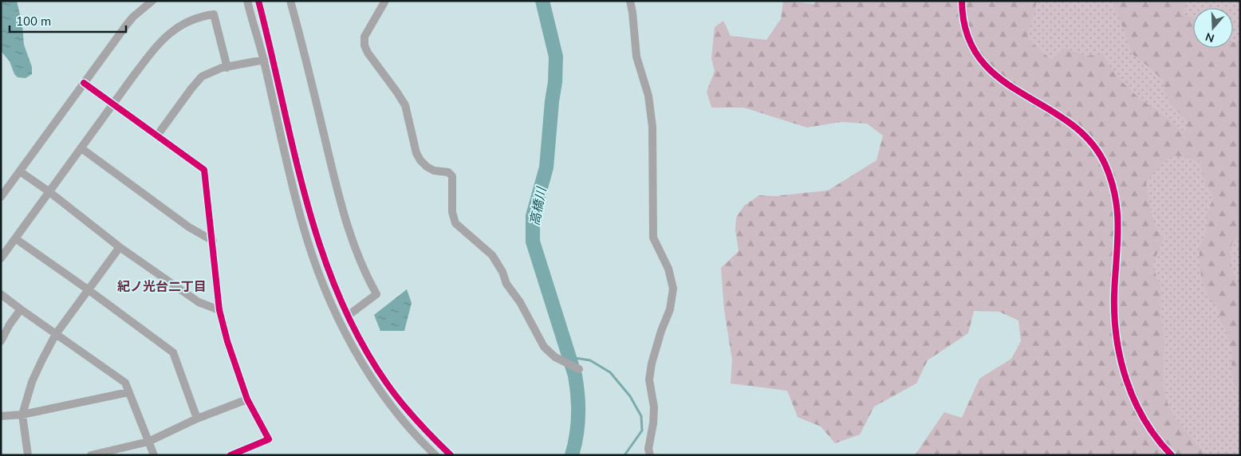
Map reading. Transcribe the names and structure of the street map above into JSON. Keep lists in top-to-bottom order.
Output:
{
  "districts": ["紀ノ光台二丁目"],
  "water": ["高橋川"],
  "scale_bar": "100 m",
  "north": "bottom"
}
